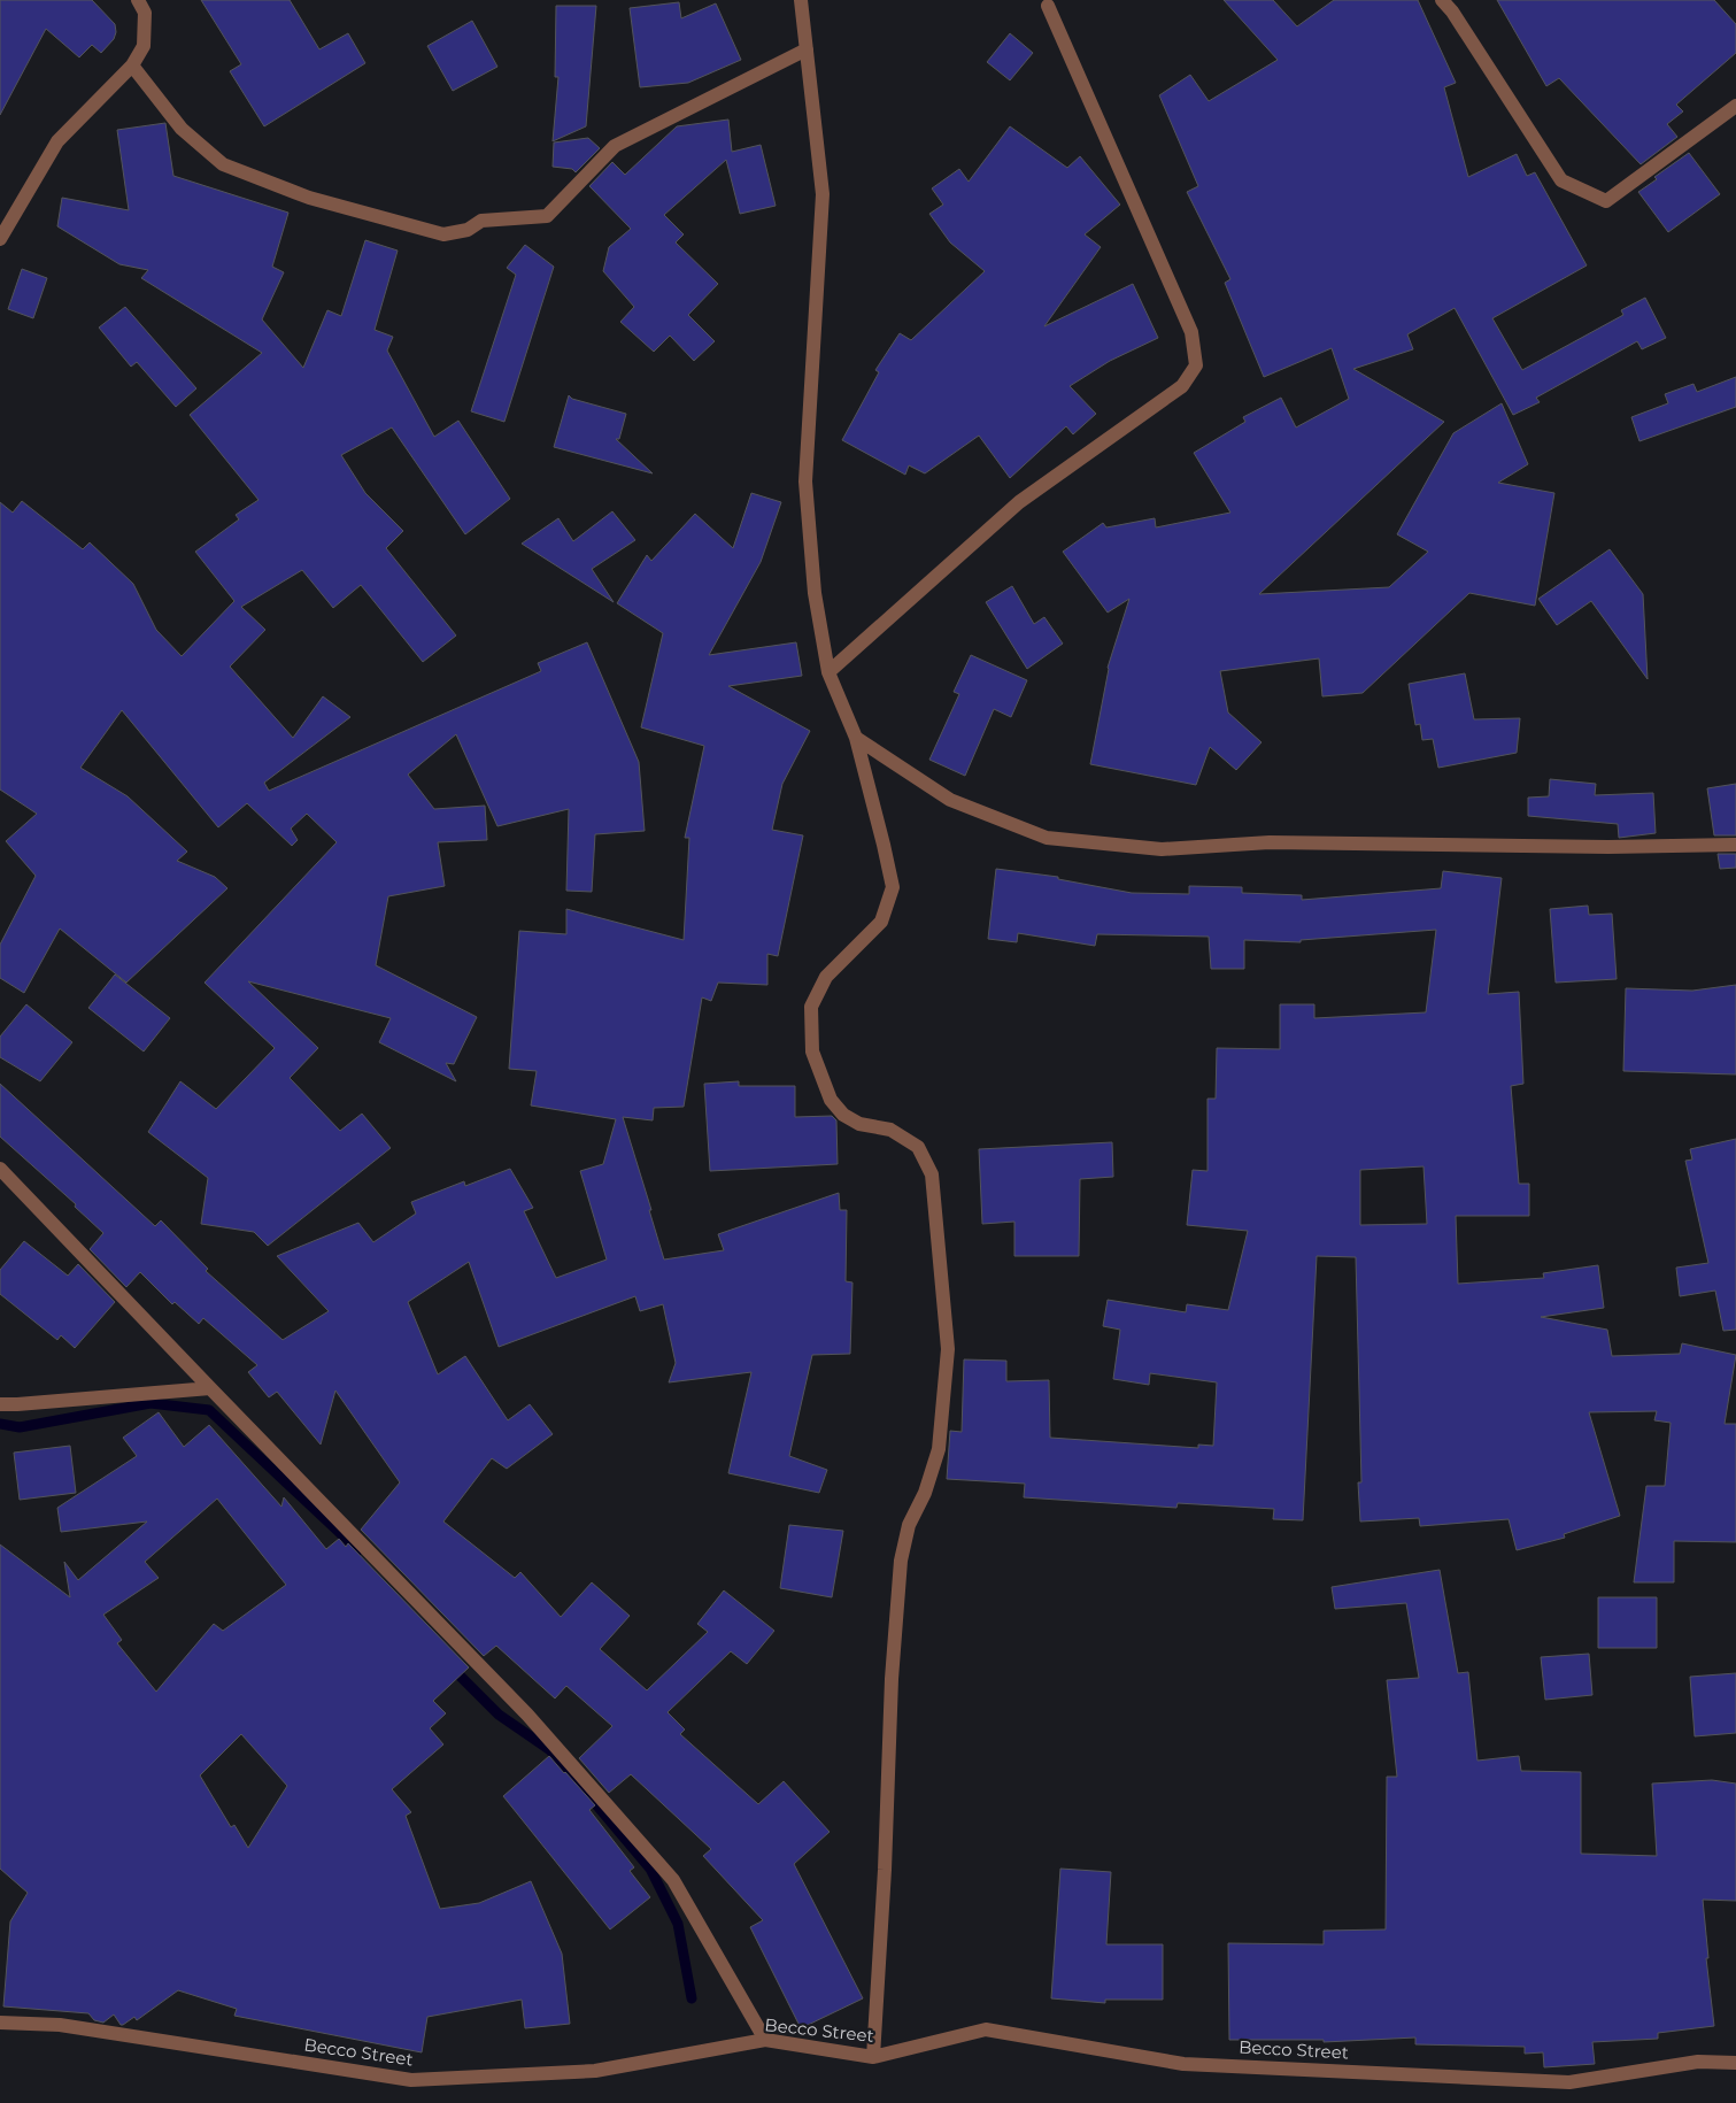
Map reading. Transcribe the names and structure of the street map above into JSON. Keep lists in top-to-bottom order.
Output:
{
  "streets": {
    "street": ["Becco Street"]
  }
}
